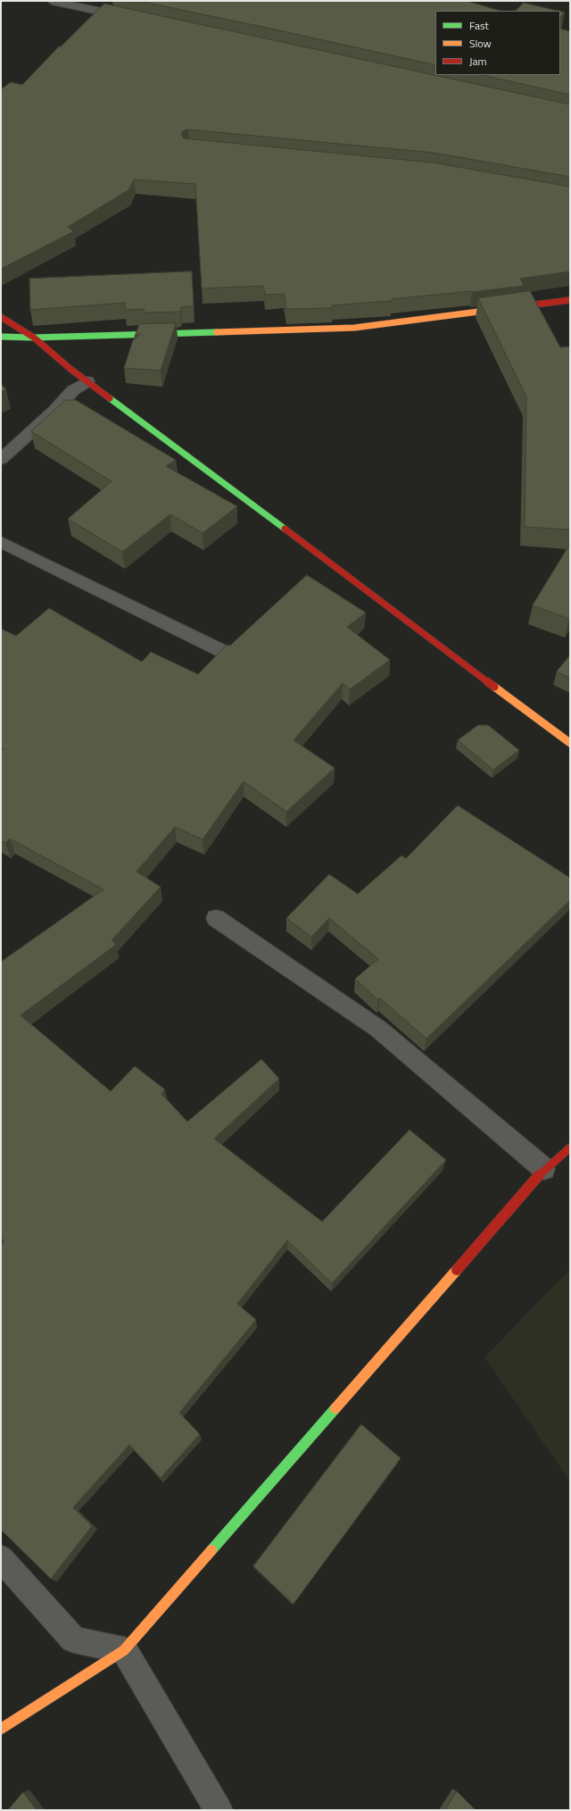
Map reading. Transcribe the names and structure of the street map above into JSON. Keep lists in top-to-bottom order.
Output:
{
  "legend": ["Fast", "Slow", "Jam"]
}
